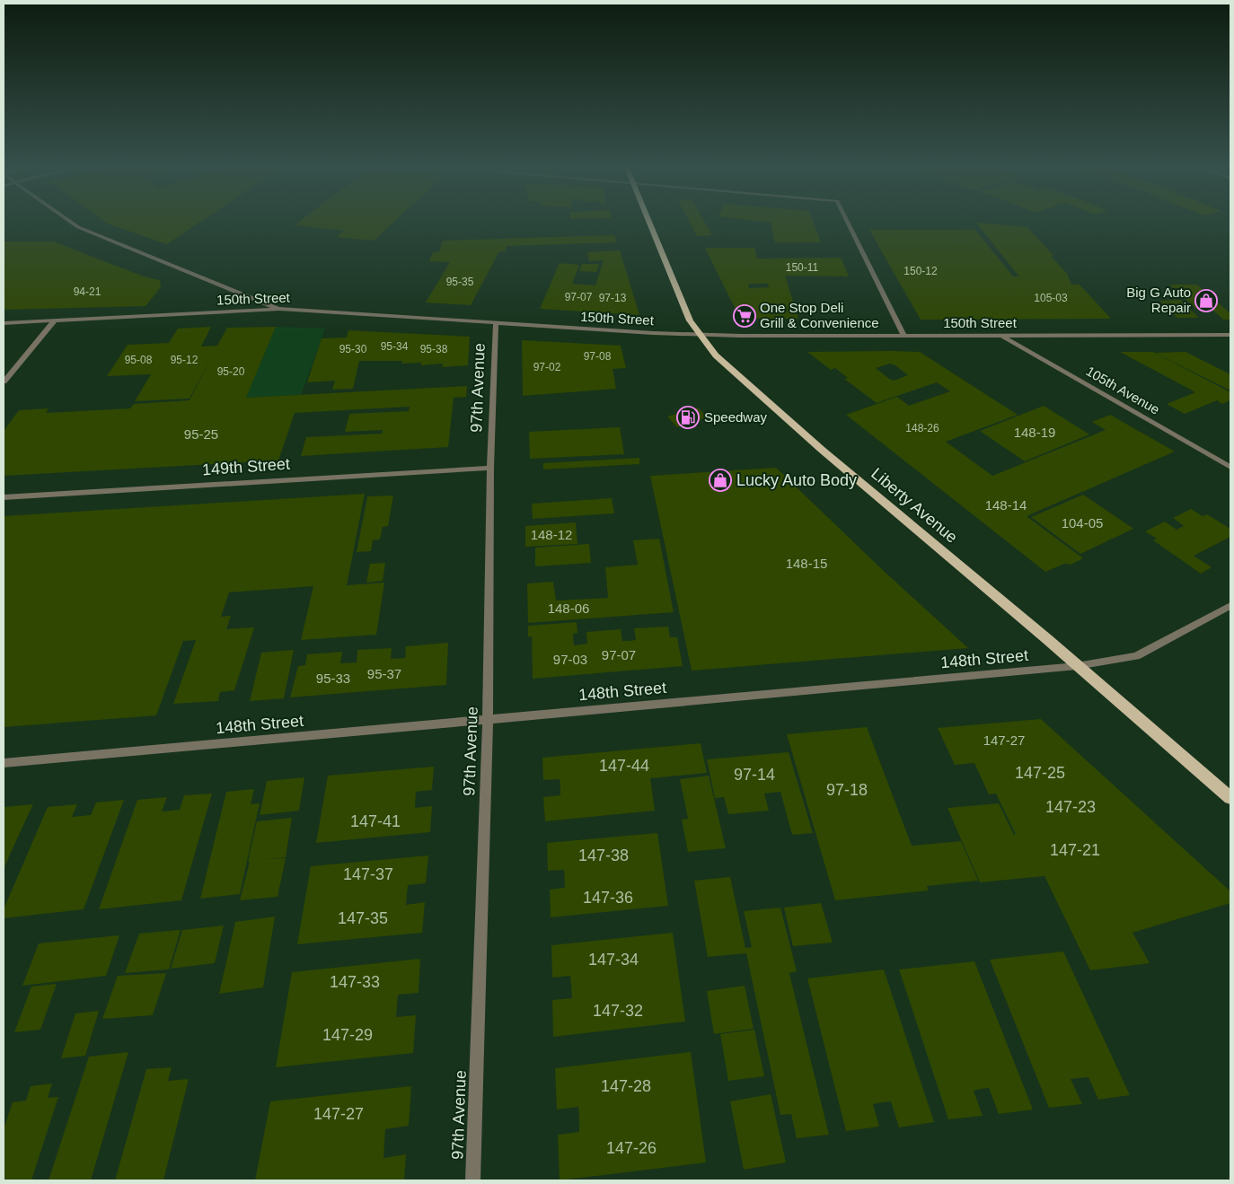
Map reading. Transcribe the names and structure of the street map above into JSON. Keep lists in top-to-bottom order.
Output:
{
  "streets": {
    "main road": ["Liberty Avenue"],
    "street": [
      "150th Street",
      "97th Avenue",
      "105th Avenue",
      "149th Street",
      "148th Street"
    ]
  },
  "crossings": [
    ["150th Street", "97th Avenue"],
    ["150th Street", "105th Avenue"],
    ["150th Street", "Liberty Avenue"],
    ["97th Avenue", "149th Street"],
    ["97th Avenue", "148th Street"],
    ["Liberty Avenue", "148th Street"]
  ],
  "places": {
    "shop": ["Big G Auto Repair", "Lucky Auto Body"],
    "supermarket": ["One Stop Deli Grill & Convenience"],
    "fuel station": ["Speedway"]
  },
  "house_numbers": [
    "150-11",
    "150-12",
    "95-35",
    "94-21",
    "97-07",
    "97-13",
    "105-03",
    "95-34",
    "95-30",
    "95-38",
    "97-08",
    "95-08",
    "95-12",
    "97-02",
    "95-20",
    "148-26",
    "148-19",
    "95-25",
    "148-14",
    "104-05",
    "148-12",
    "148-15",
    "148-06",
    "97-07",
    "97-03",
    "95-37",
    "95-33",
    "147-27",
    "147-44",
    "147-25",
    "97-14",
    "97-18",
    "147-23",
    "147-41",
    "147-21",
    "147-38",
    "147-37",
    "147-36",
    "147-35",
    "147-34",
    "147-33",
    "147-32",
    "147-29",
    "147-28",
    "147-27",
    "147-26"
  ]
}
